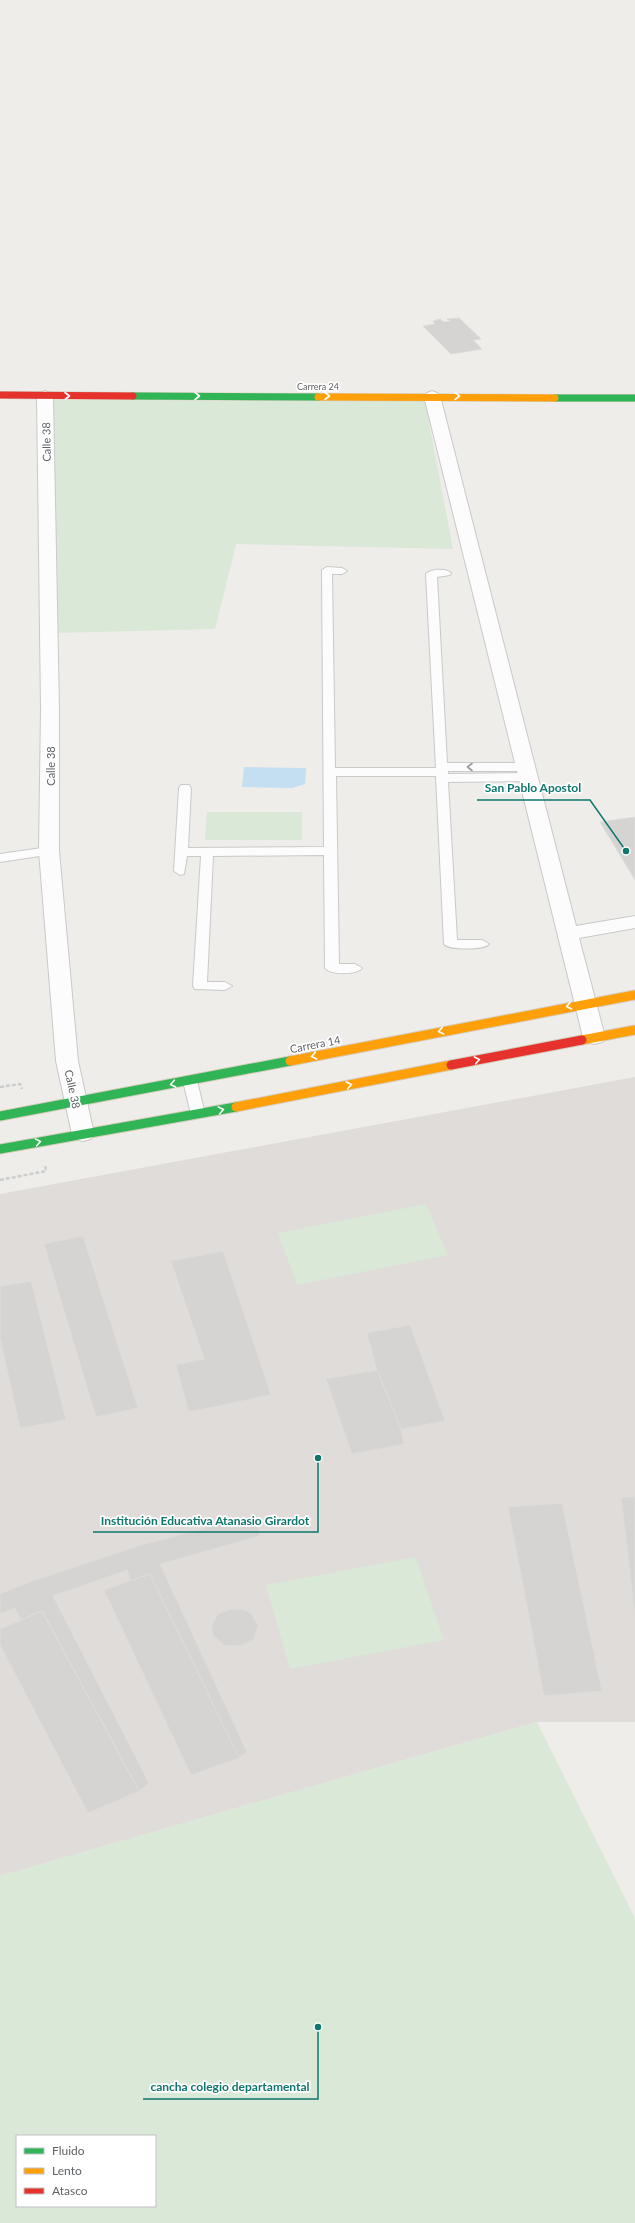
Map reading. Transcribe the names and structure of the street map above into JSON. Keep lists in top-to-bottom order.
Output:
{
  "streets": {
    "main road": ["Carrera 24", "Carrera 14"],
    "street": ["Calle 38"]
  },
  "crossings": [
    ["Carrera 24", "Calle 38"],
    ["Calle 38", "Carrera 14"]
  ],
  "one_way": ["Carrera 24"],
  "places": ["San Pablo Apostol", "Institución Educativa Atanasio Girardot", "cancha colegio departamental"],
  "legend": ["Fluido", "Lento", "Atasco"]
}
